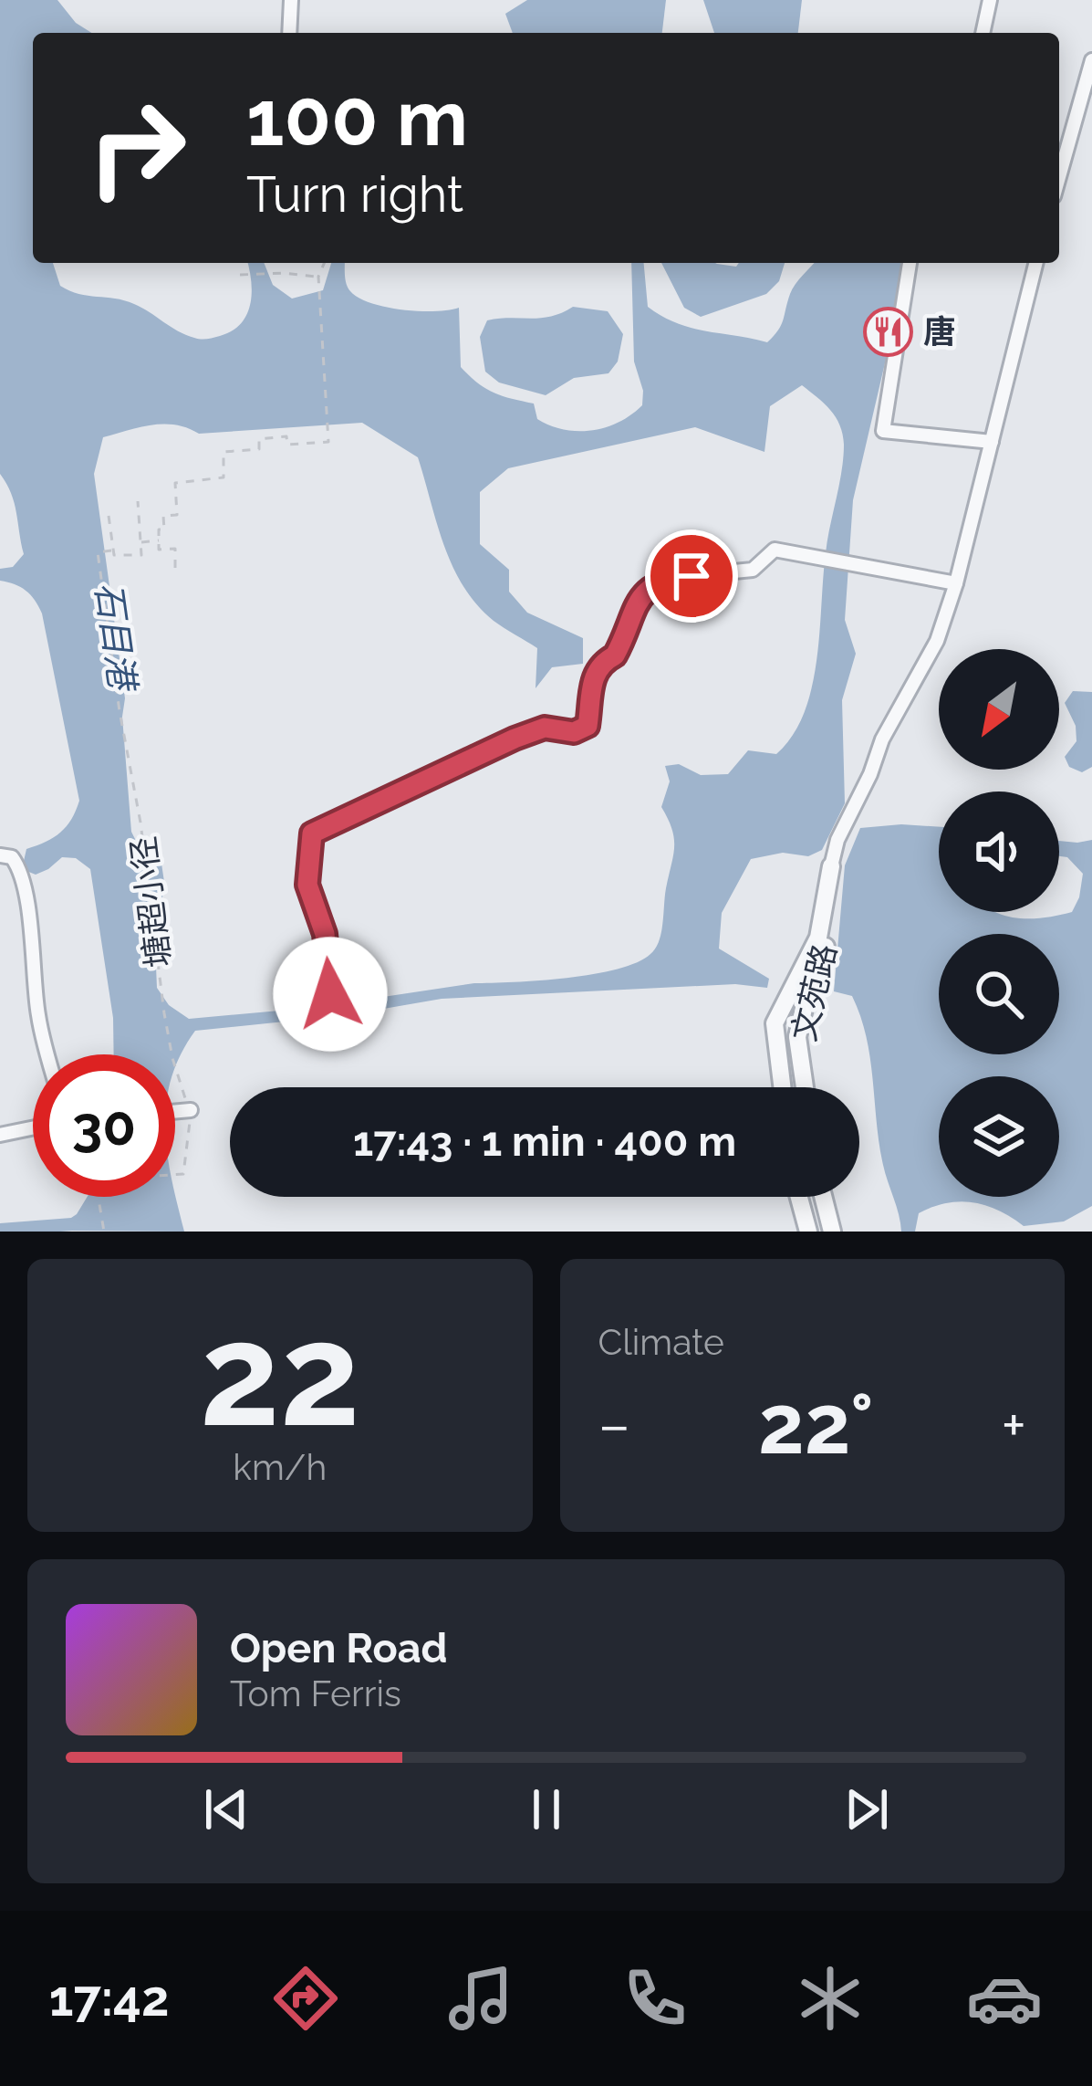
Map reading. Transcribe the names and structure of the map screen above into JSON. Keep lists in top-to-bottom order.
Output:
{
  "streets": {
    "street": ["文苑路"],
    "path": ["塘超小径"]
  },
  "water": ["石目港"],
  "places": {
    "restaurant": ["唐"]
  },
  "north": "bottom left",
  "page": {
    "turn": ["100 m", "Turn right"],
    "limit": "30",
    "trip": "17:43 · 1 min · 400 m",
    "tile": [
      ["22", "km/h"],
      "Climate"
    ],
    "heat": ["−", "22°", "+"],
    "song": ["Open Road", "Tom Ferris"],
    "tabs": "17:42"
  }
}
